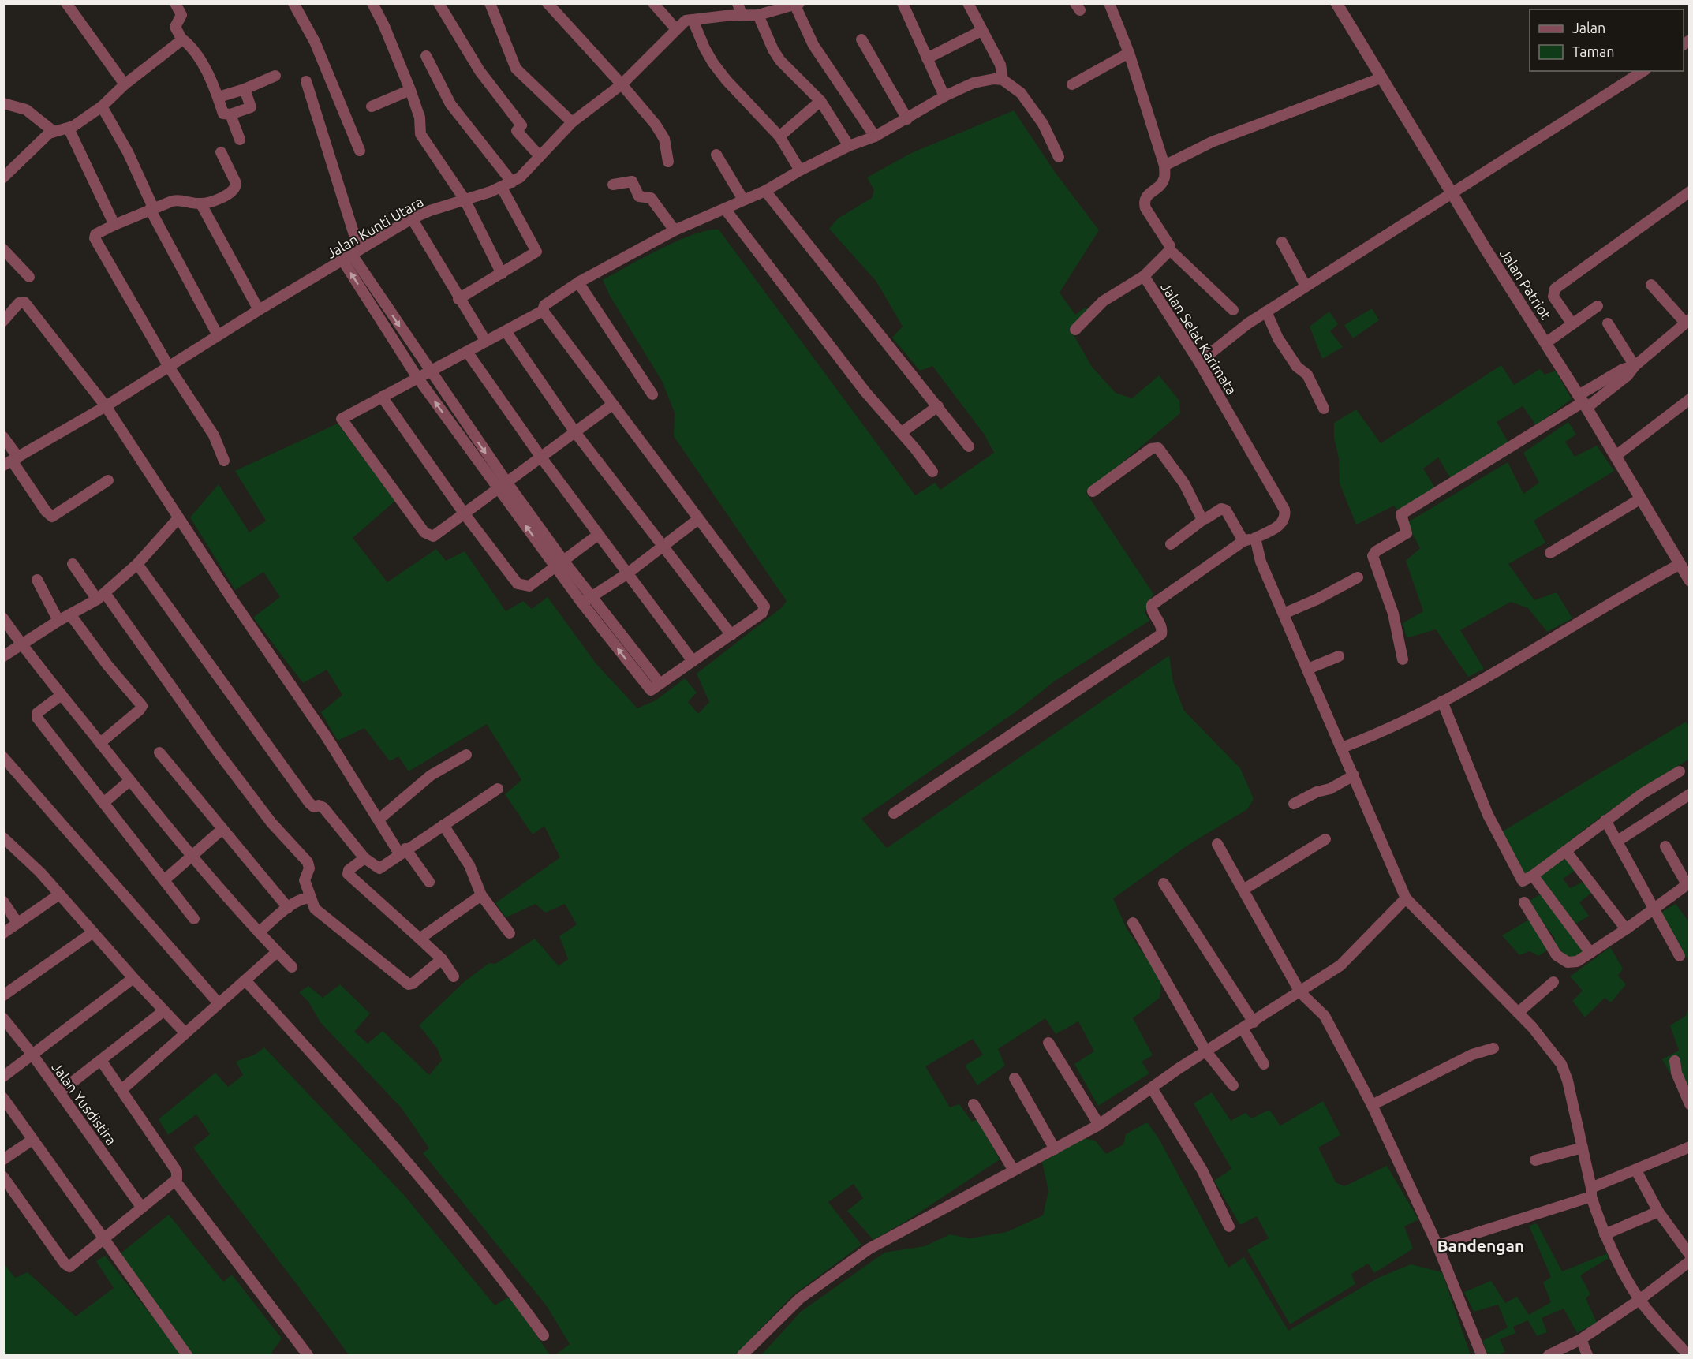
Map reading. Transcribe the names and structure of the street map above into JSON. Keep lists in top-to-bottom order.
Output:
{
  "streets": {
    "street": [
      "Jalan Kunti Utara",
      "Jalan Patriot",
      "Jalan Selat Karimata",
      "Jalan Yusdistira"
    ]
  },
  "districts": ["Bandengan"],
  "legend": ["Jalan", "Taman"]
}
